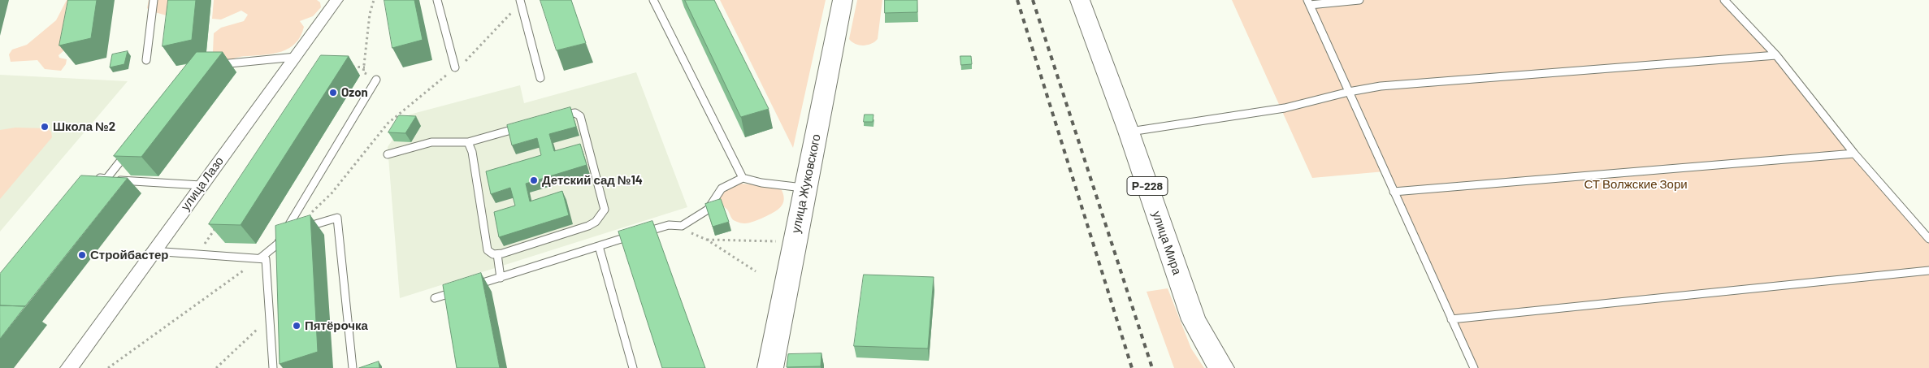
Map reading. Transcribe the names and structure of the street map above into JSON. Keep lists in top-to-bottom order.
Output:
{
  "streets": {
    "main road": ["улица Жуковского", "Р-228", "улица Мира"],
    "street": ["улица Лазо"]
  },
  "parks": ["СТ Волжские Зори"],
  "places": [
    "Ozon",
    "Школа №2",
    "Детский сад №14",
    "Стройбастер",
    "Пятёрочка"
  ]
}
